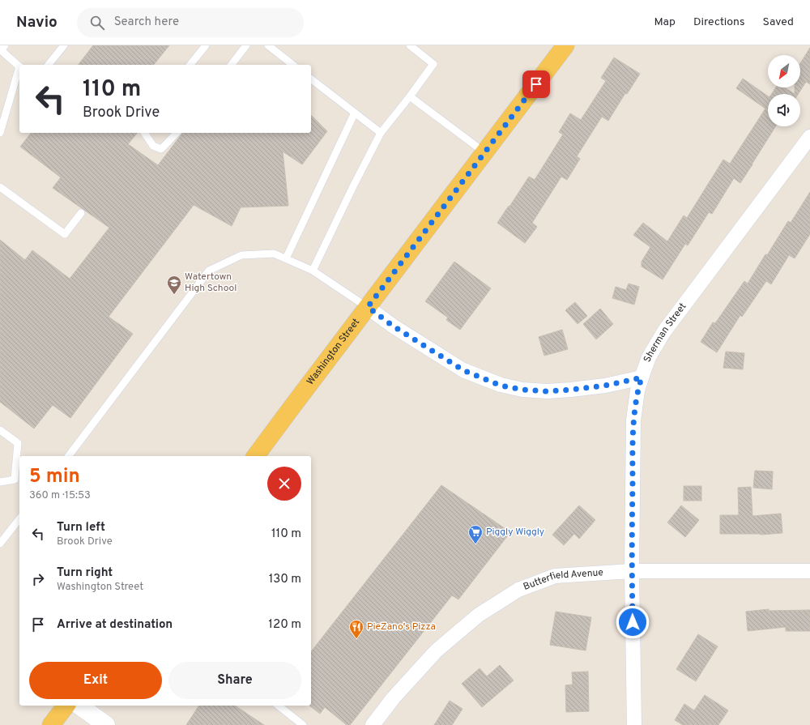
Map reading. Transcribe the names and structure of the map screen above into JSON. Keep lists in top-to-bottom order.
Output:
{
  "streets": {
    "main road": ["Washington Street"],
    "street": ["Sherman Street", "Butterfield Avenue"]
  },
  "crossings": [
    ["Sherman Street", "Butterfield Avenue"]
  ],
  "places": {
    "school or university": ["Watertown High School"],
    "supermarket": ["Piggly Wiggly"],
    "restaurant": ["PieZano's Pizza"]
  },
  "north": "bottom left",
  "page": {
    "header": "Navio",
    "search": "Search here",
    "nav": ["Map", "Directions", "Saved"],
    "turn": ["110 m", "Brook Drive"],
    "heading": ["5 min", "360 m · 15:53"],
    "list": [
      {
        "name": "Turn left",
        "note": "Brook Drive",
        "value": "110 m"
      },
      {
        "name": "Turn right",
        "note": "Washington Street",
        "value": "130 m"
      },
      {
        "name": "Arrive at destination",
        "value": "120 m"
      }
    ],
    "buttons": ["Exit", "Share"]
  }
}
